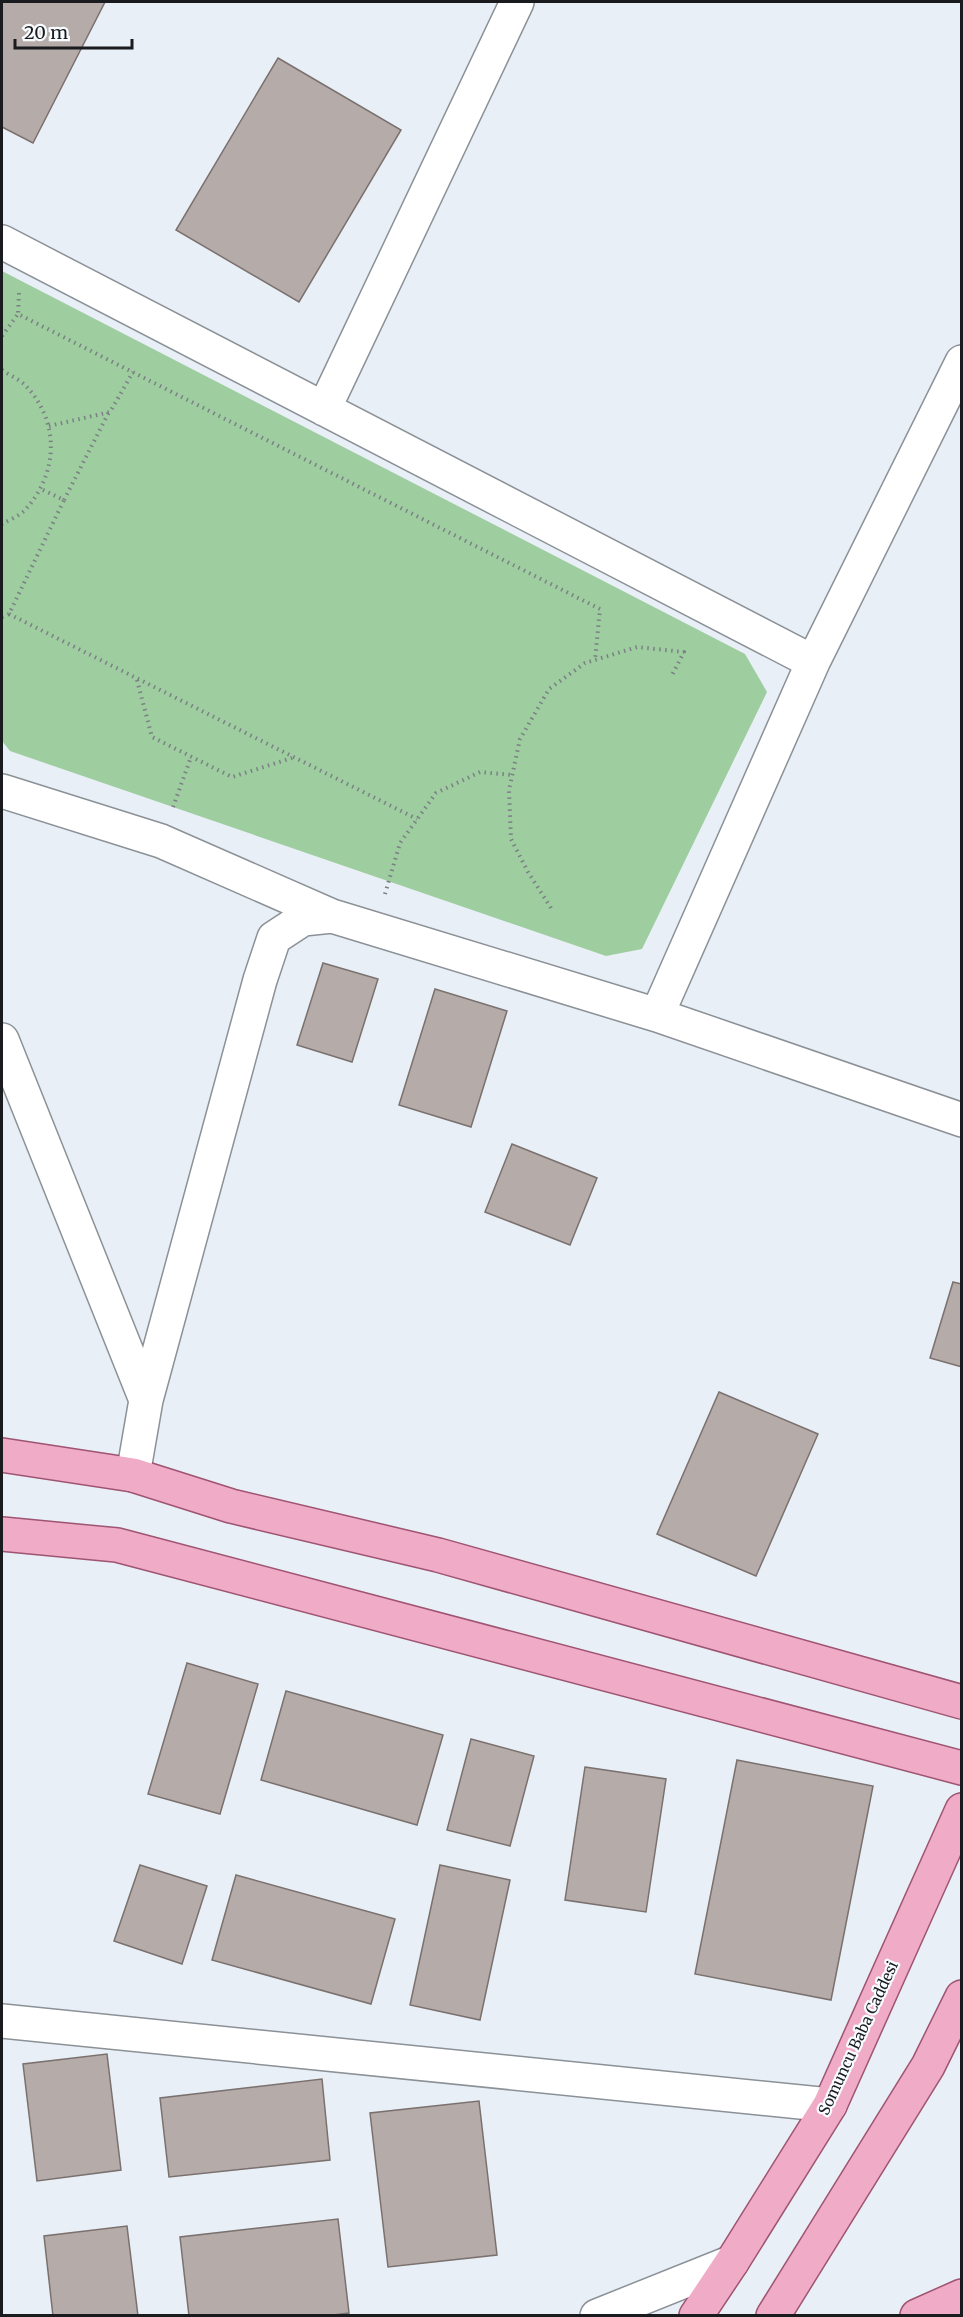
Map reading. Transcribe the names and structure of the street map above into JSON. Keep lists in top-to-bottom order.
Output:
{
  "streets": {
    "main road": ["Somuncu Baba Caddesi"]
  },
  "scale_bar": "20 m"
}
